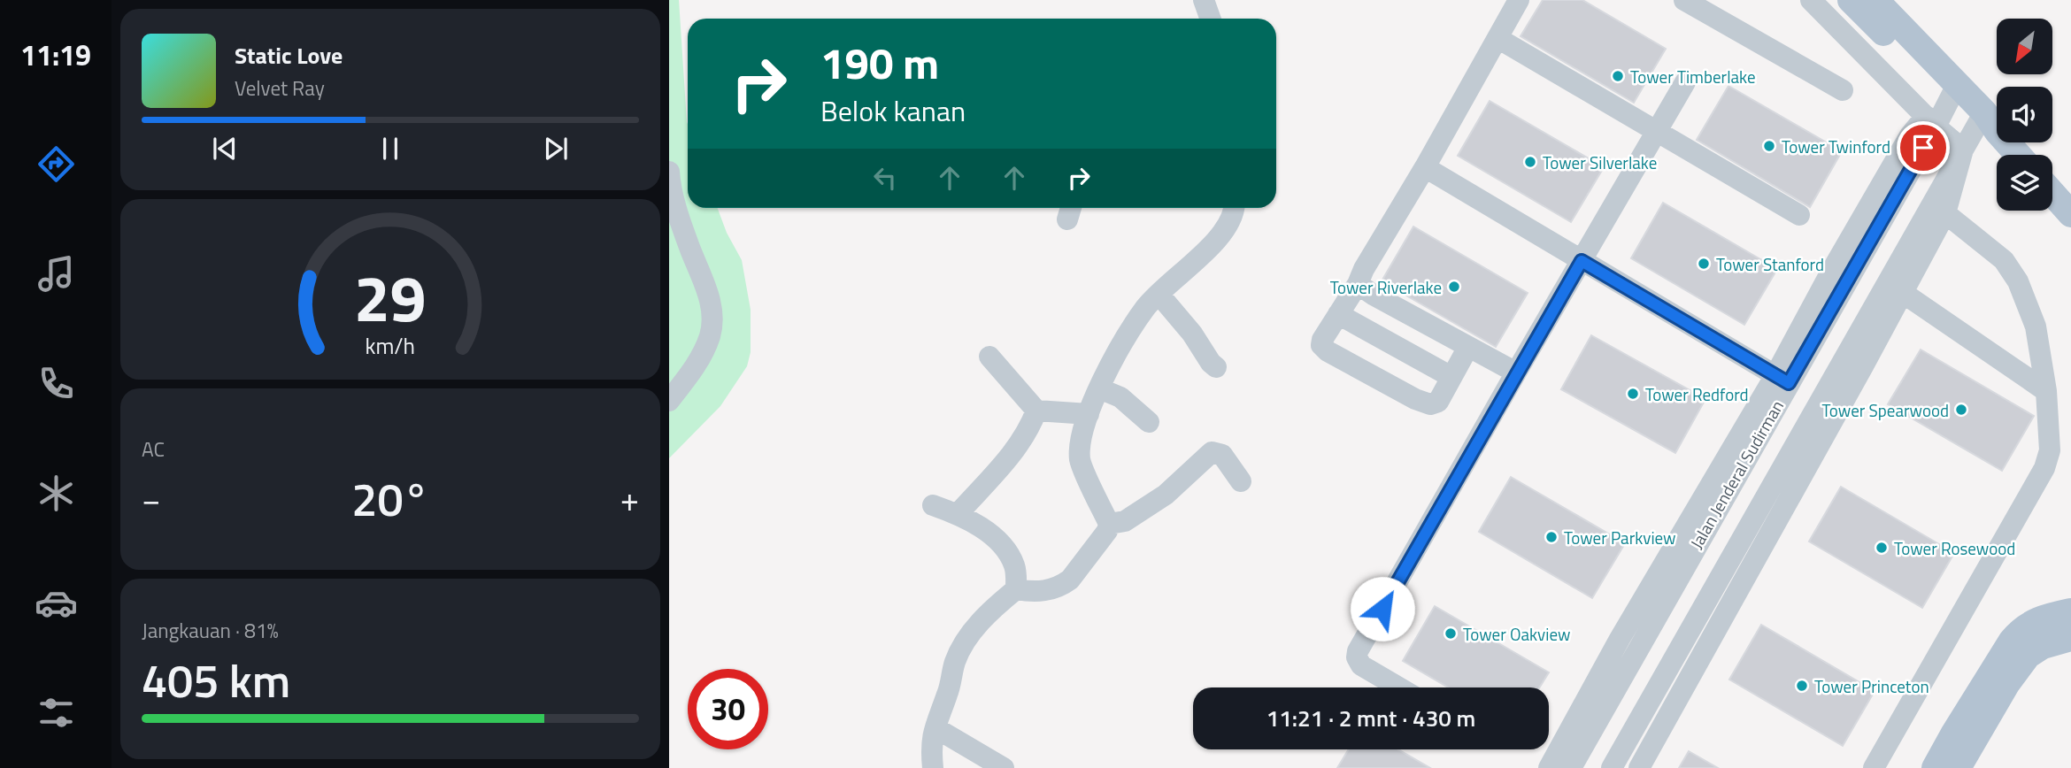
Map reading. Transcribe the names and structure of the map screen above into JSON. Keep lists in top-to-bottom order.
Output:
{
  "streets": {
    "street": ["Jalan Jenderal Sudirman"]
  },
  "places": [
    "Tower Timberlake",
    "Tower Twinford",
    "Tower Silverlake",
    "Tower Stanford",
    "Tower Riverlake",
    "Tower Redford",
    "Tower Spearwood",
    "Tower Parkview",
    "Tower Rosewood",
    "Tower Oakview",
    "Tower Princeton"
  ],
  "north": "bottom left",
  "page": {
    "tabs": "11:19",
    "turn": ["190 m", "Belok kanan"],
    "song": ["Static Love", "Velvet Ray"],
    "tile": [
      "AC",
      ["Jangkauan · 81%", "405 km"]
    ],
    "heat": ["−", "20°", "+"],
    "limit": "30",
    "trip": "11:21 · 2 mnt · 430 m",
    "gauge": ["29", "km/h"]
  }
}
